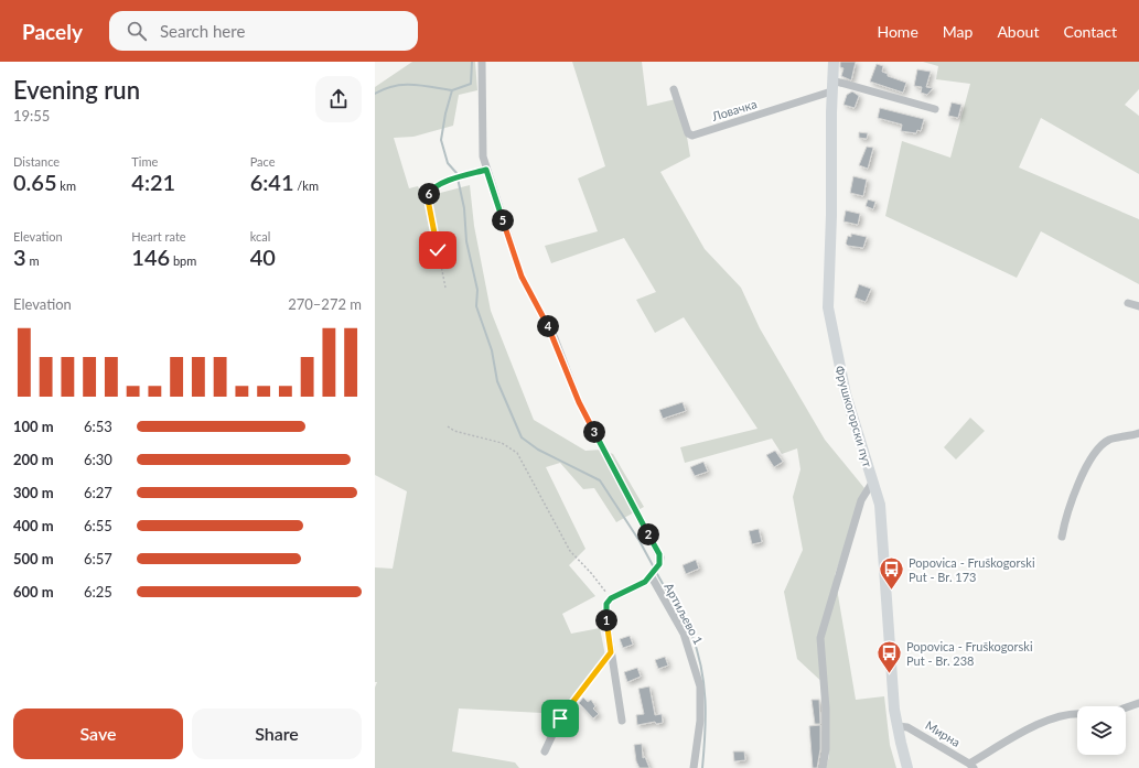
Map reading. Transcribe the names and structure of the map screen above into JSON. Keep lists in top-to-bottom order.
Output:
{
  "streets": {
    "street": [
      "Ловачка",
      "Фрушкогорски пут",
      "Артиљево 1",
      "Мирна"
    ]
  },
  "crossings": [
    ["Ловачка", "Фрушкогорски пут"],
    ["Фрушкогорски пут", "Мирна"]
  ],
  "places": {
    "bus stop": ["Popovica - Fruškogorski Put - Br. 173", "Popovica - Fruškogorski Put - Br. 238"]
  },
  "page": {
    "header": "Pacely",
    "search": "Search here",
    "nav": [
      "Home",
      "Map",
      "About",
      "Contact"
    ],
    "heading": ["Evening run", "19:55"],
    "stats": [
      ["Distance", "0.65 km"],
      ["Time", "4:21"],
      ["Pace", "6:41 /km"],
      ["Elevation", "3 m"],
      ["Heart rate", "146 bpm"],
      ["kcal", "40"]
    ],
    "pins": [
      "6",
      "5",
      "4",
      "3",
      "2",
      "1"
    ],
    "chart": ["Elevation", "270–272 m"],
    "list": [
      {
        "name": "100 m",
        "note": "6:53"
      },
      {
        "name": "200 m",
        "note": "6:30"
      },
      {
        "name": "300 m",
        "note": "6:27"
      },
      {
        "name": "400 m",
        "note": "6:55"
      },
      {
        "name": "500 m",
        "note": "6:57"
      },
      {
        "name": "600 m",
        "note": "6:25"
      }
    ],
    "buttons": ["Save", "Share"]
  }
}
